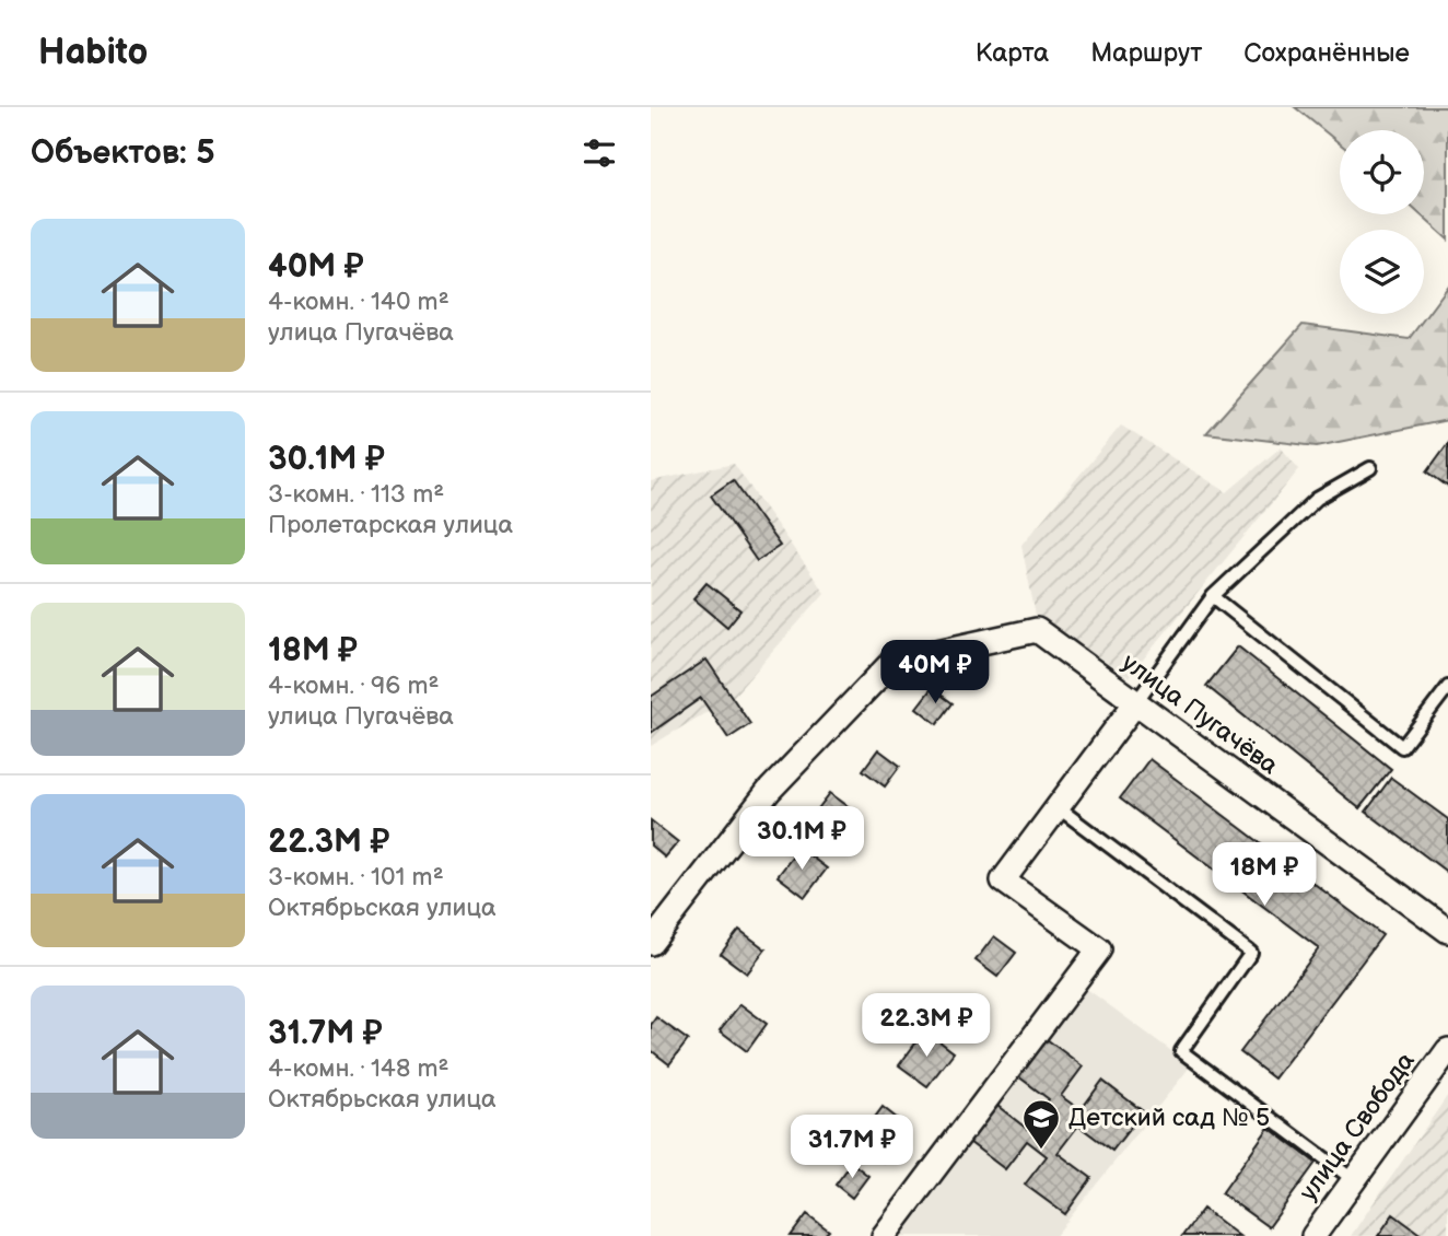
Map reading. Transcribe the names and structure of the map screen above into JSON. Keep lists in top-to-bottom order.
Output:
{
  "streets": {
    "street": ["улица Пугачёва", "улица Свобода"]
  },
  "places": {
    "school or university": ["Детский сад № 5"]
  },
  "page": {
    "header": "Habito",
    "nav": ["Карта", "Маршрут", "Сохранённые"],
    "heading": "Объектов: 5",
    "list": [
      {
        "name": "40M ₽",
        "note": "4-комн. · 140 m² · улица Пугачёва"
      },
      {
        "name": "30.1M ₽",
        "note": "3-комн. · 113 m² · Пролетарская улица"
      },
      {
        "name": "18M ₽",
        "note": "4-комн. · 96 m² · улица Пугачёва"
      },
      {
        "name": "22.3M ₽",
        "note": "3-комн. · 101 m² · Октябрьская улица"
      },
      {
        "name": "31.7M ₽",
        "note": "4-комн. · 148 m² · Октябрьская улица"
      }
    ],
    "price": [
      "40M ₽",
      "30.1M ₽",
      "18M ₽",
      "22.3M ₽",
      "31.7M ₽"
    ]
  }
}
